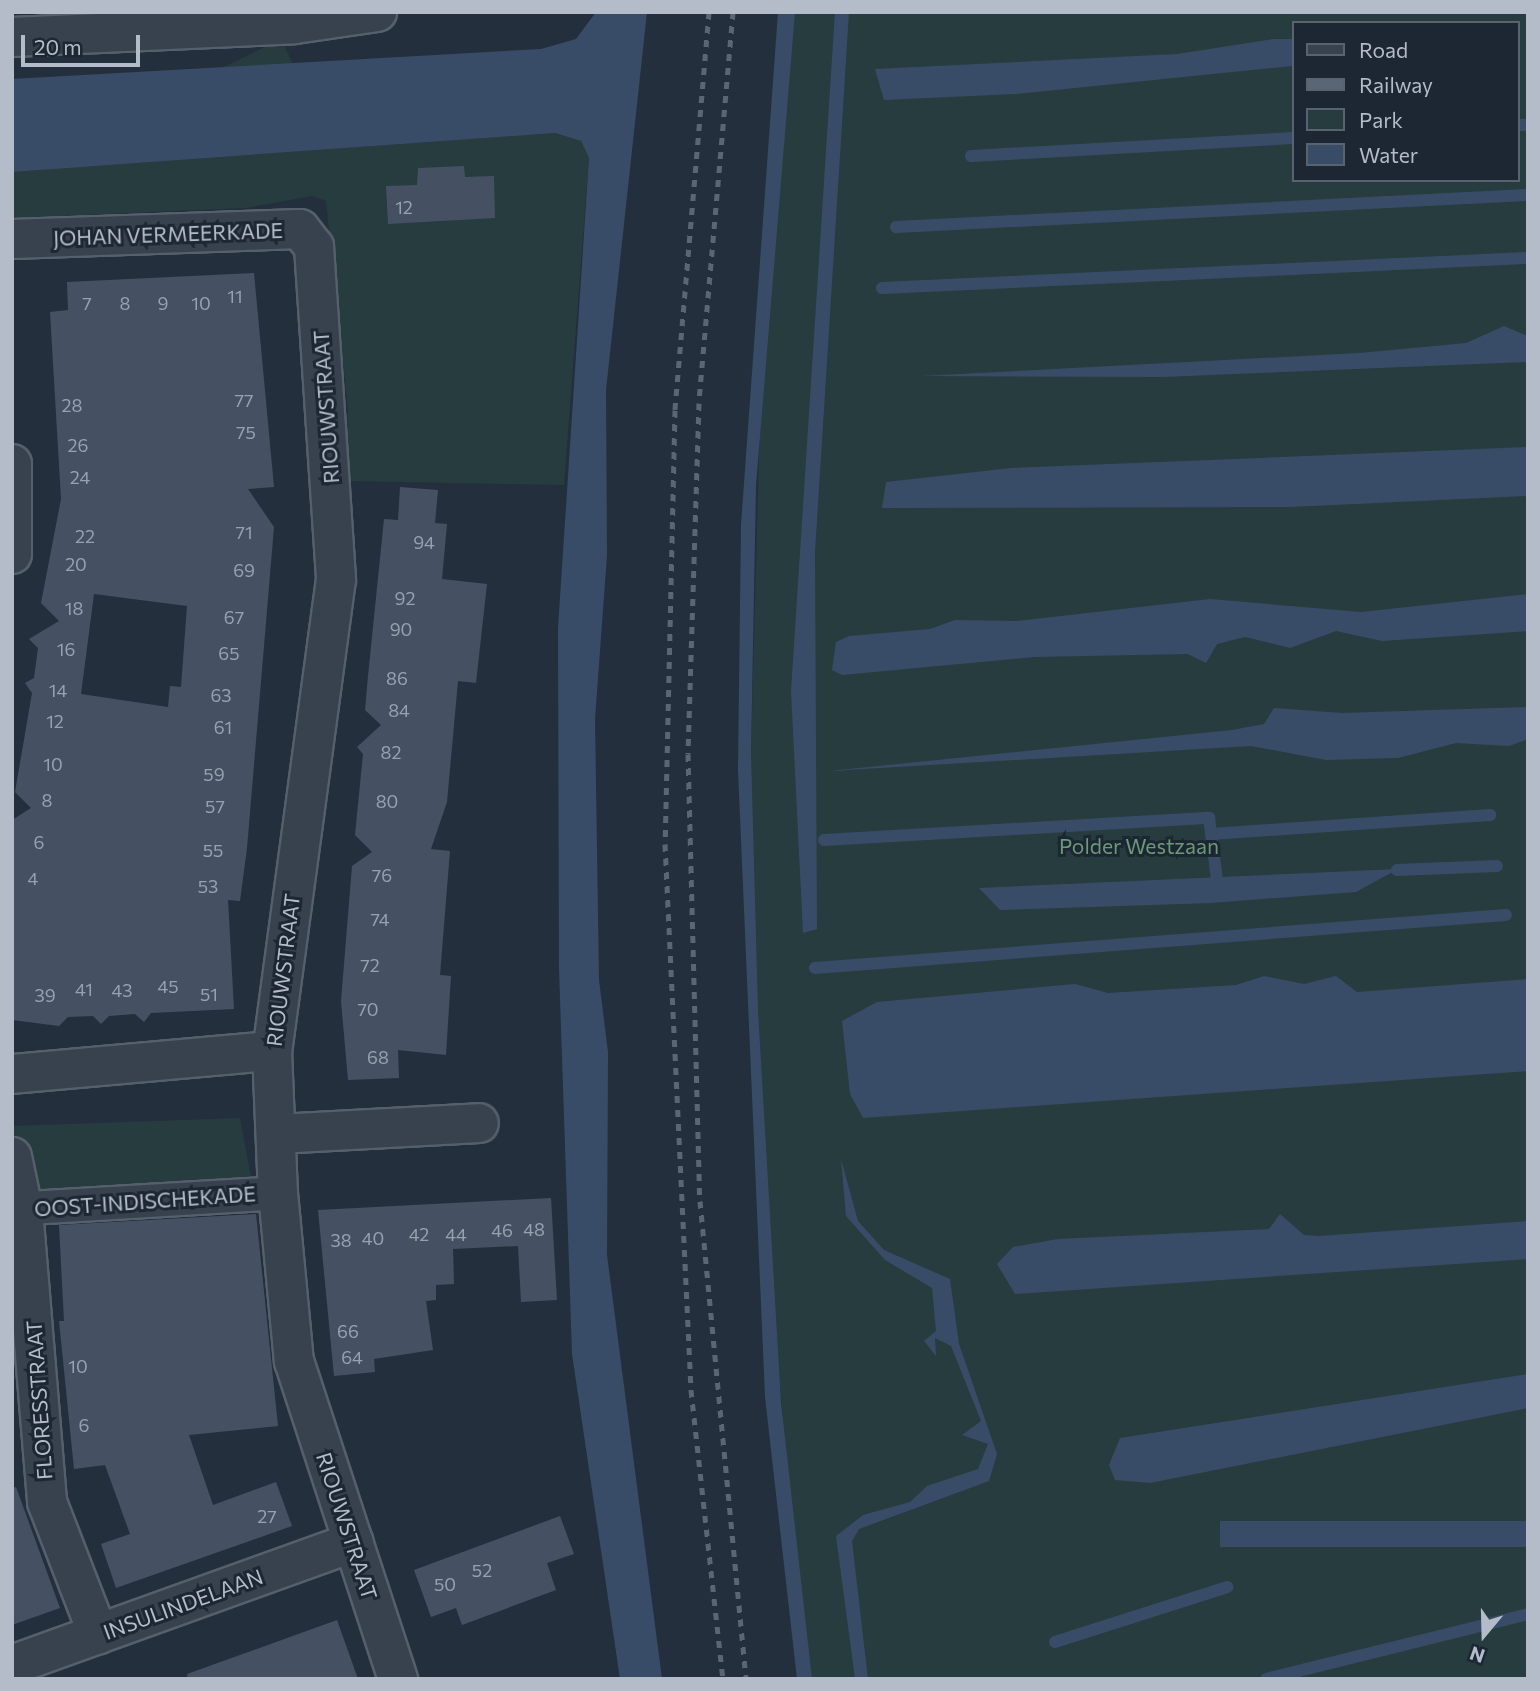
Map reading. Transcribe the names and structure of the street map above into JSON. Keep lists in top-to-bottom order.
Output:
{
  "streets": {
    "street": [
      "JOHAN VERMEERKADE",
      "RIOUWSTRAAT",
      "OOST-INDISCHEKADE",
      "FLORESSTRAAT",
      "INSULINDELAAN"
    ]
  },
  "crossings": [
    ["JOHAN VERMEERKADE", "RIOUWSTRAAT"],
    ["RIOUWSTRAAT", "OOST-INDISCHEKADE"],
    ["RIOUWSTRAAT", "INSULINDELAAN"],
    ["OOST-INDISCHEKADE", "FLORESSTRAAT"],
    ["FLORESSTRAAT", "INSULINDELAAN"]
  ],
  "parks": ["Polder Westzaan"],
  "house_numbers": [
    "12",
    "11",
    "7",
    "8",
    "9",
    "10",
    "77",
    "28",
    "75",
    "26",
    "24",
    "71",
    "22",
    "94",
    "20",
    "69",
    "92",
    "18",
    "67",
    "90",
    "16",
    "65",
    "86",
    "14",
    "63",
    "84",
    "12",
    "61",
    "82",
    "10",
    "59",
    "8",
    "80",
    "57",
    "6",
    "55",
    "76",
    "4",
    "53",
    "74",
    "72",
    "45",
    "41",
    "43",
    "51",
    "39",
    "70",
    "68",
    "48",
    "46",
    "42",
    "44",
    "40",
    "38",
    "66",
    "64",
    "10",
    "6",
    "27",
    "52",
    "50"
  ],
  "legend": [
    "Road",
    "Railway",
    "Park",
    "Water"
  ],
  "scale_bar": "20 m",
  "north": "bottom"
}
